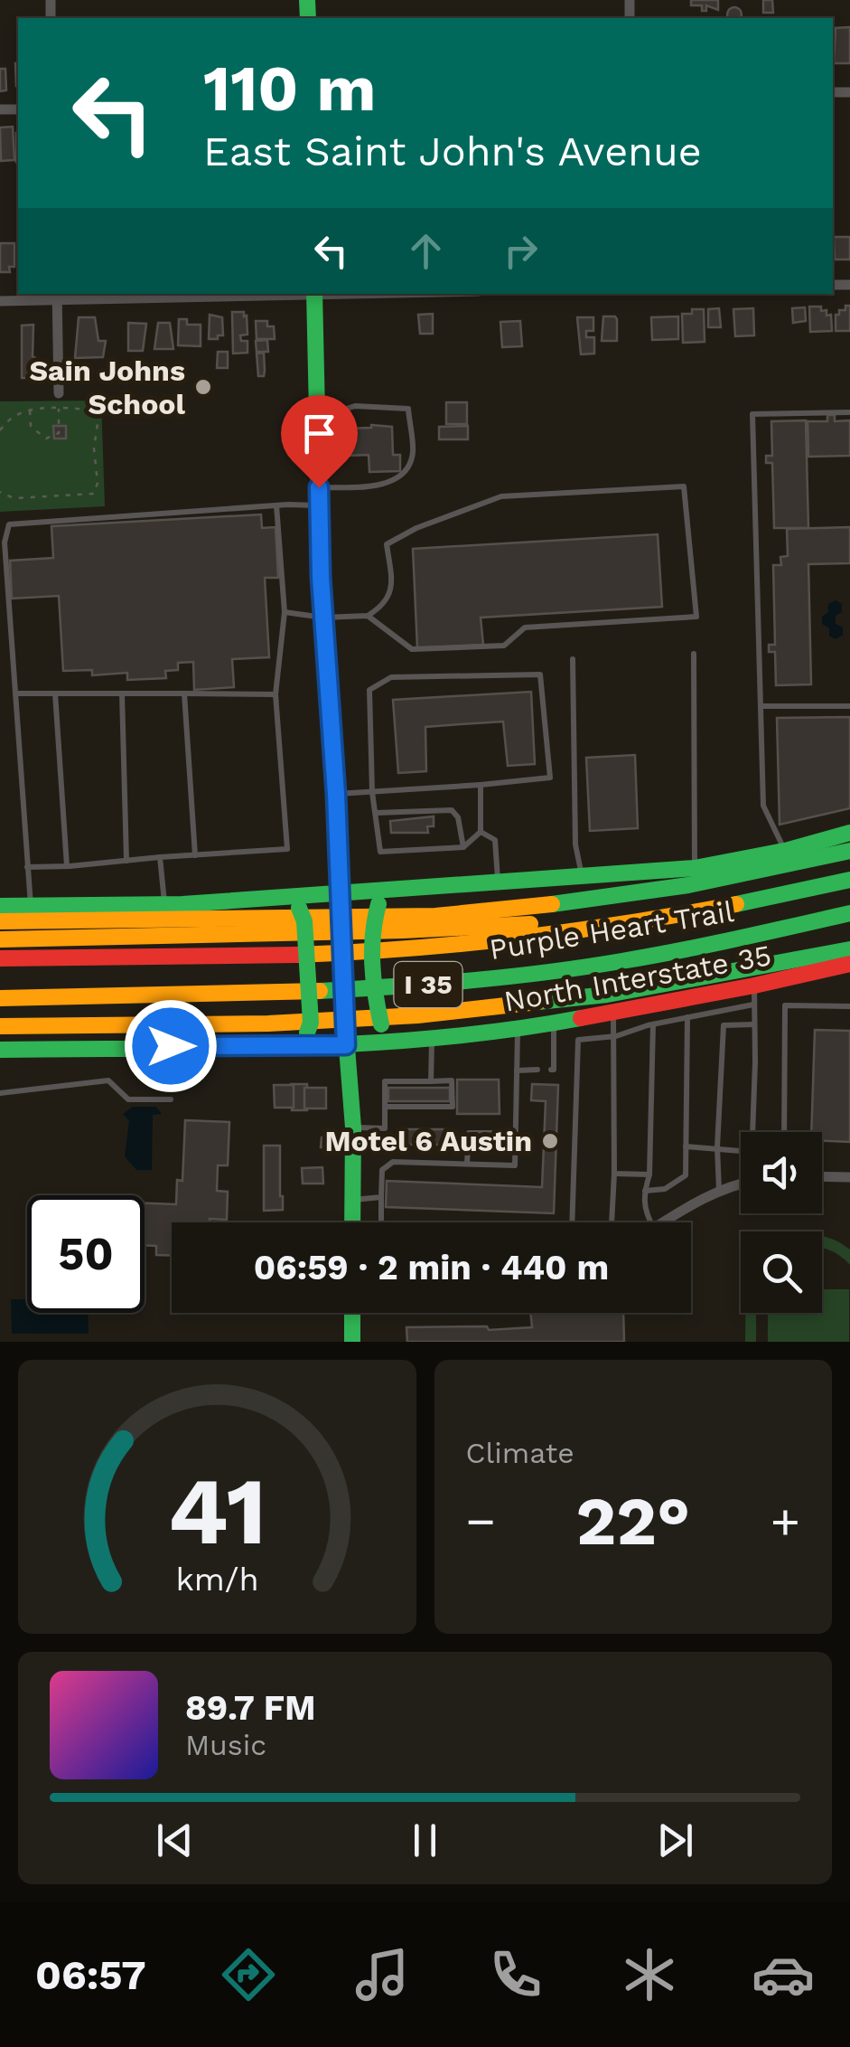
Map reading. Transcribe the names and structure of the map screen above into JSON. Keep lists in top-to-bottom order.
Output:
{
  "streets": {
    "main road": ["Purple Heart Trail", "North Interstate 35", "I 35"]
  },
  "places": ["Sain Johns School", "Motel 6 Austin"],
  "page": {
    "turn": ["110 m", "East Saint John's Avenue"],
    "limit": "50",
    "trip": "06:59 · 2 min · 440 m",
    "tile": "Climate",
    "heat": ["−", "22°", "+"],
    "song": ["89.7 FM", "Music"],
    "tabs": "06:57",
    "gauge": ["41", "km/h"]
  }
}
